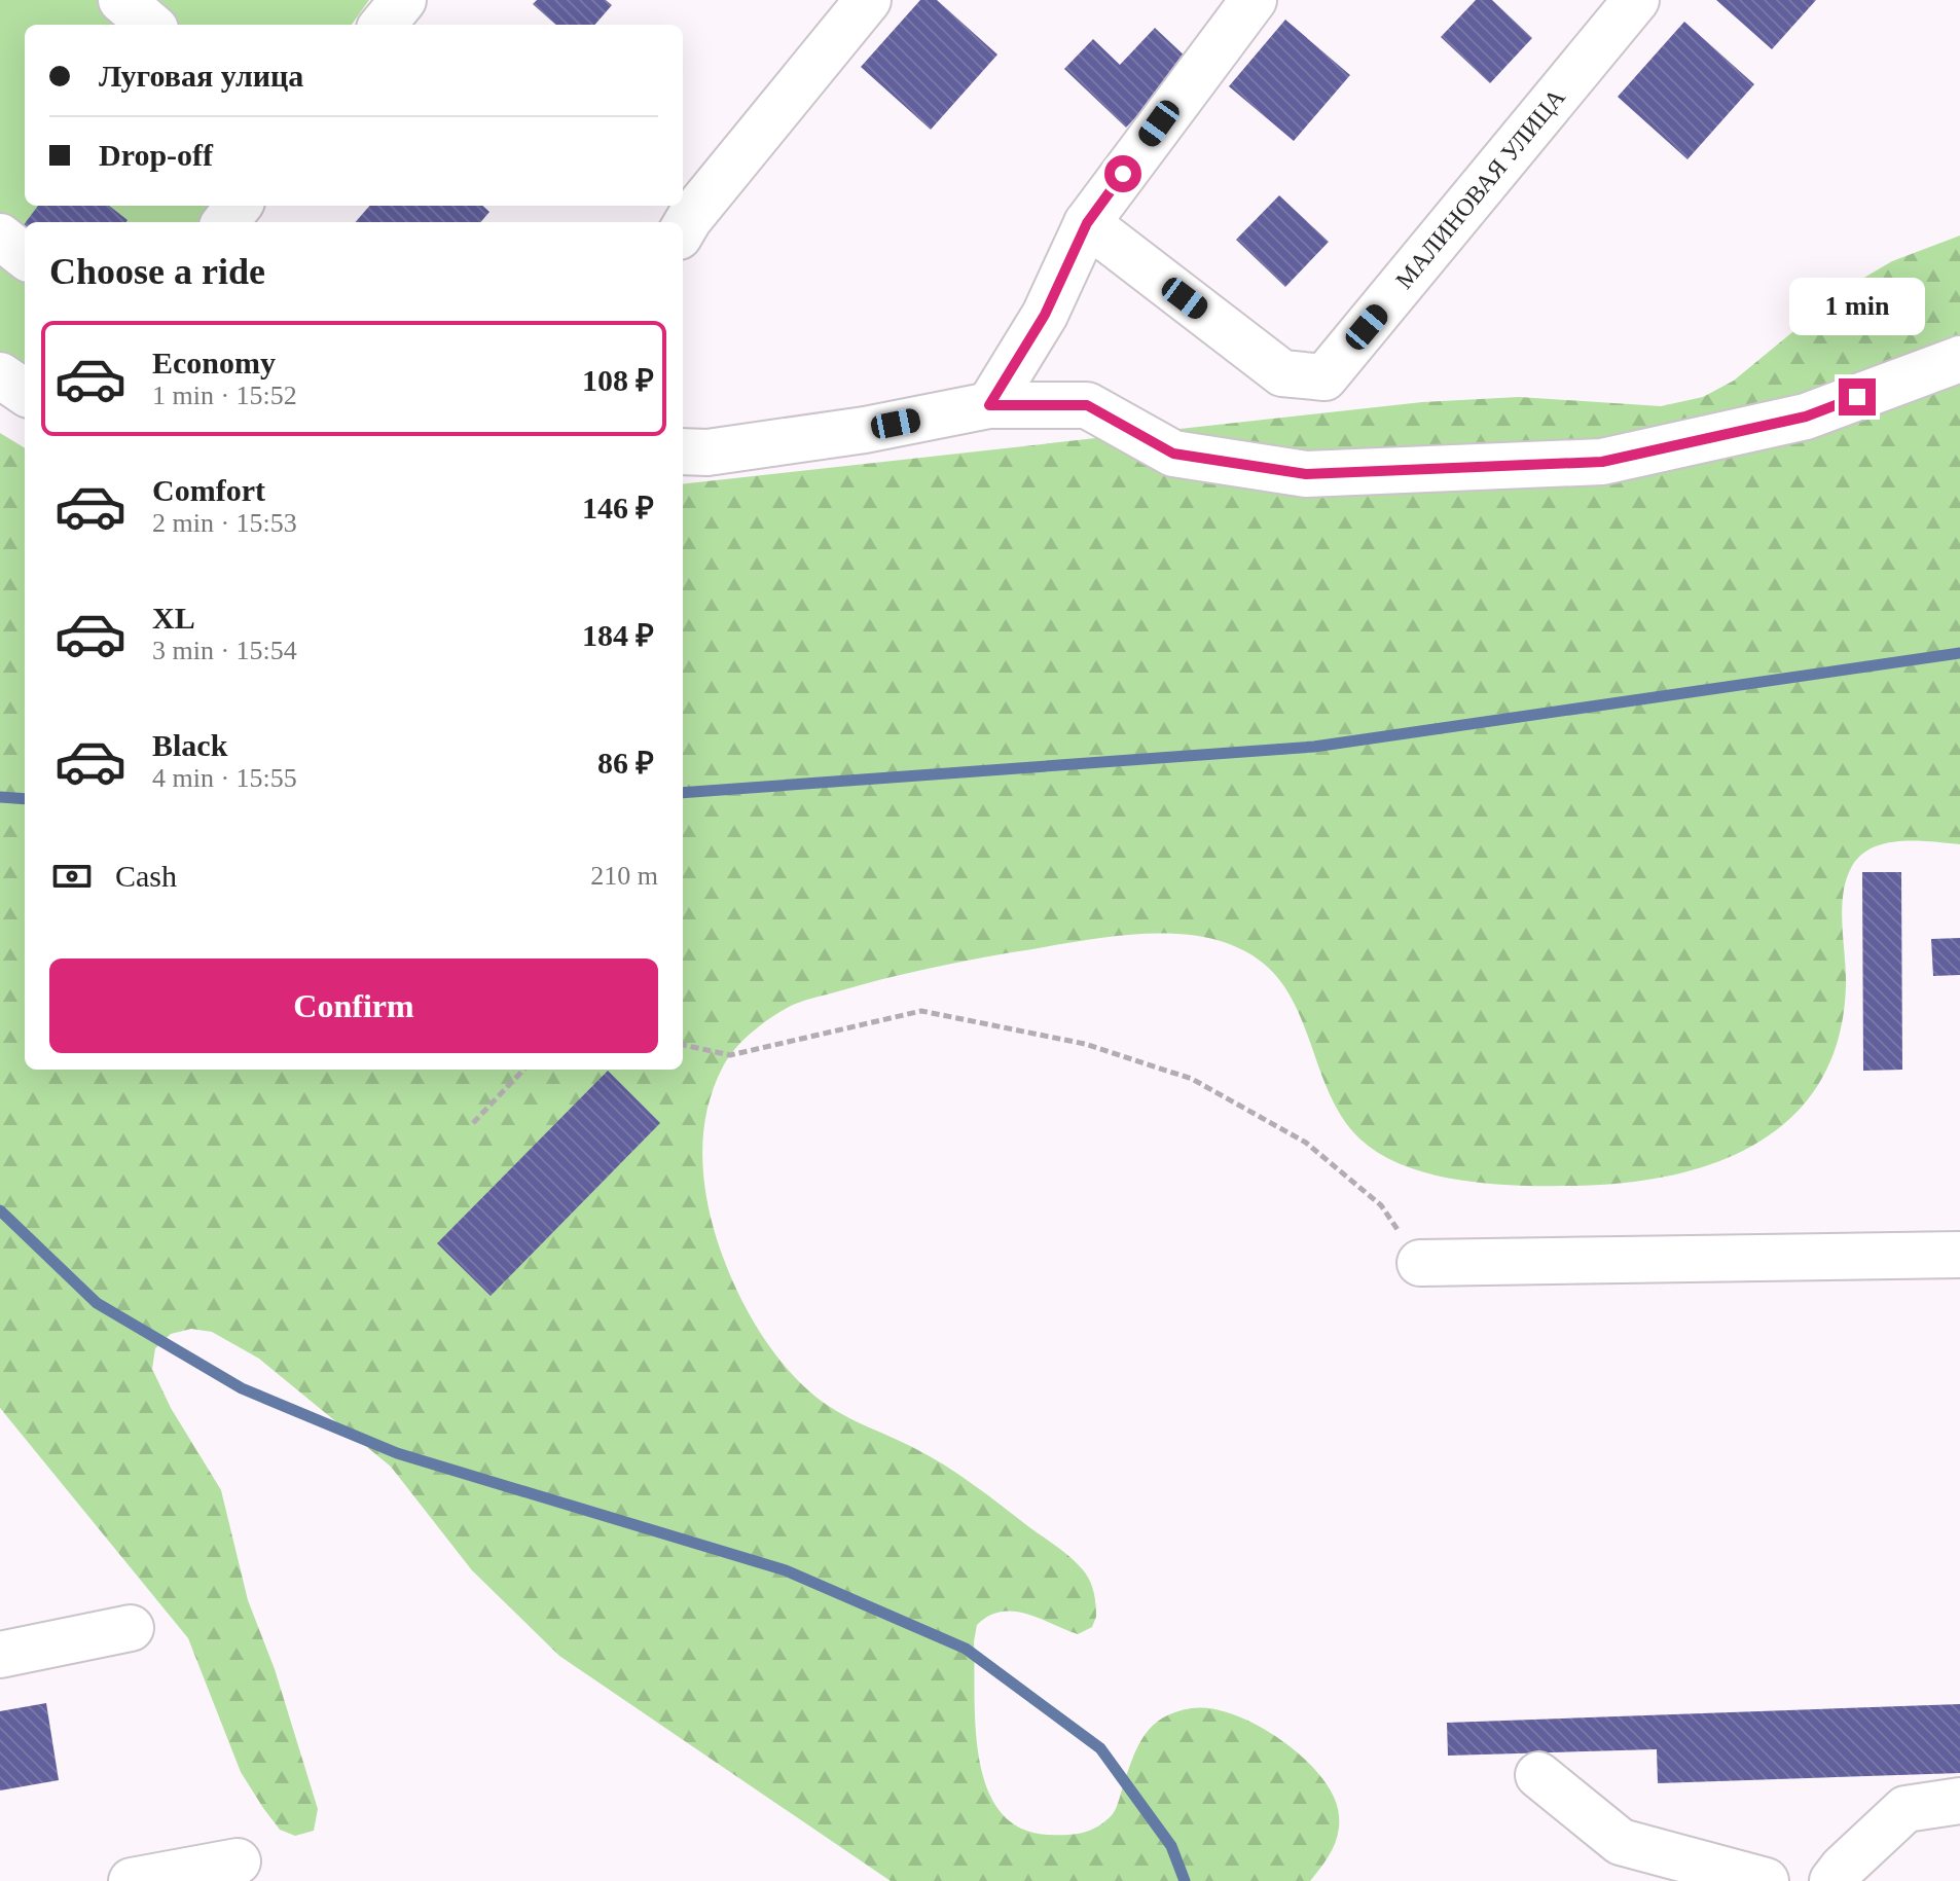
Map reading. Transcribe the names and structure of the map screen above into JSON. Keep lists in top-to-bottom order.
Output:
{
  "streets": {
    "street": ["МАЛИНОВАЯ УЛИЦА"]
  },
  "page": {
    "banner": ["Луговая улица", "Drop-off"],
    "heading": "Choose a ride",
    "bubble": "1 min",
    "list": [
      {
        "name": "Economy",
        "note": "1 min · 15:52",
        "value": "108 ₽"
      },
      {
        "name": "Comfort",
        "note": "2 min · 15:53",
        "value": "146 ₽"
      },
      {
        "name": "XL",
        "note": "3 min · 15:54",
        "value": "184 ₽"
      },
      {
        "name": "Black",
        "note": "4 min · 15:55",
        "value": "86 ₽"
      }
    ],
    "pay": ["Cash", "210 m"],
    "buttons": "Confirm"
  }
}
